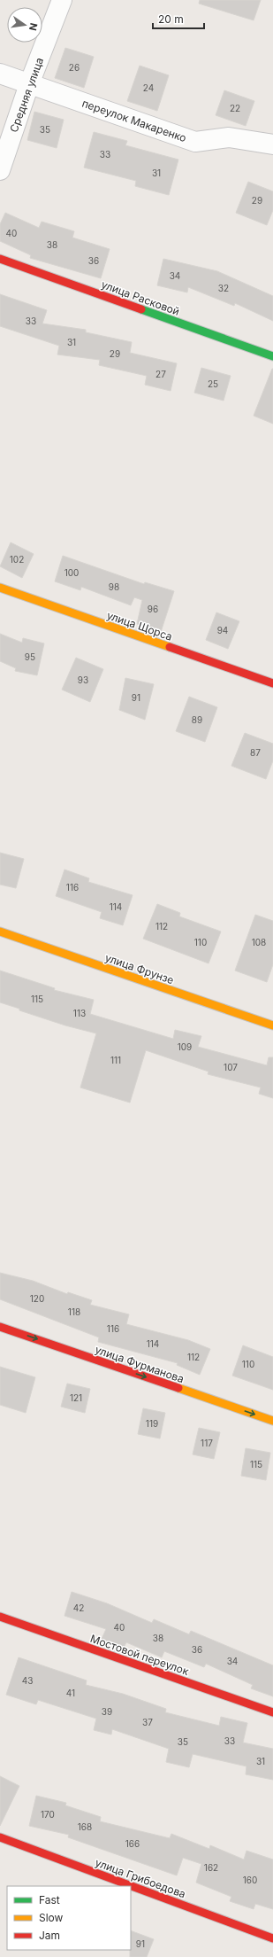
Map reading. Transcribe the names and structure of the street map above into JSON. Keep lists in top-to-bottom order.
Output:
{
  "streets": {
    "street": [
      "Средняя улица",
      "переулок Макаренко",
      "улица Расковой",
      "улица Щорса",
      "улица Фрунзе",
      "улица Фурманова",
      "Мостовой переулок",
      "улица Грибоедова"
    ]
  },
  "crossings": [
    ["Средняя улица", "переулок Макаренко"]
  ],
  "one_way": ["улица Фурманова"],
  "house_numbers": [
    "26",
    "24",
    "22",
    "35",
    "33",
    "31",
    "29",
    "40",
    "38",
    "36",
    "34",
    "32",
    "33",
    "31",
    "29",
    "27",
    "25",
    "102",
    "100",
    "98",
    "96",
    "94",
    "95",
    "93",
    "91",
    "89",
    "87",
    "116",
    "114",
    "112",
    "110",
    "108",
    "115",
    "113",
    "109",
    "111",
    "107",
    "120",
    "118",
    "116",
    "114",
    "112",
    "110",
    "121",
    "119",
    "117",
    "115",
    "42",
    "40",
    "38",
    "36",
    "34",
    "43",
    "41",
    "39",
    "37",
    "33",
    "35",
    "31",
    "170",
    "168",
    "166",
    "162",
    "160",
    "91"
  ],
  "legend": ["Fast", "Slow", "Jam"],
  "scale_bar": "20 m",
  "north": "right"
}
